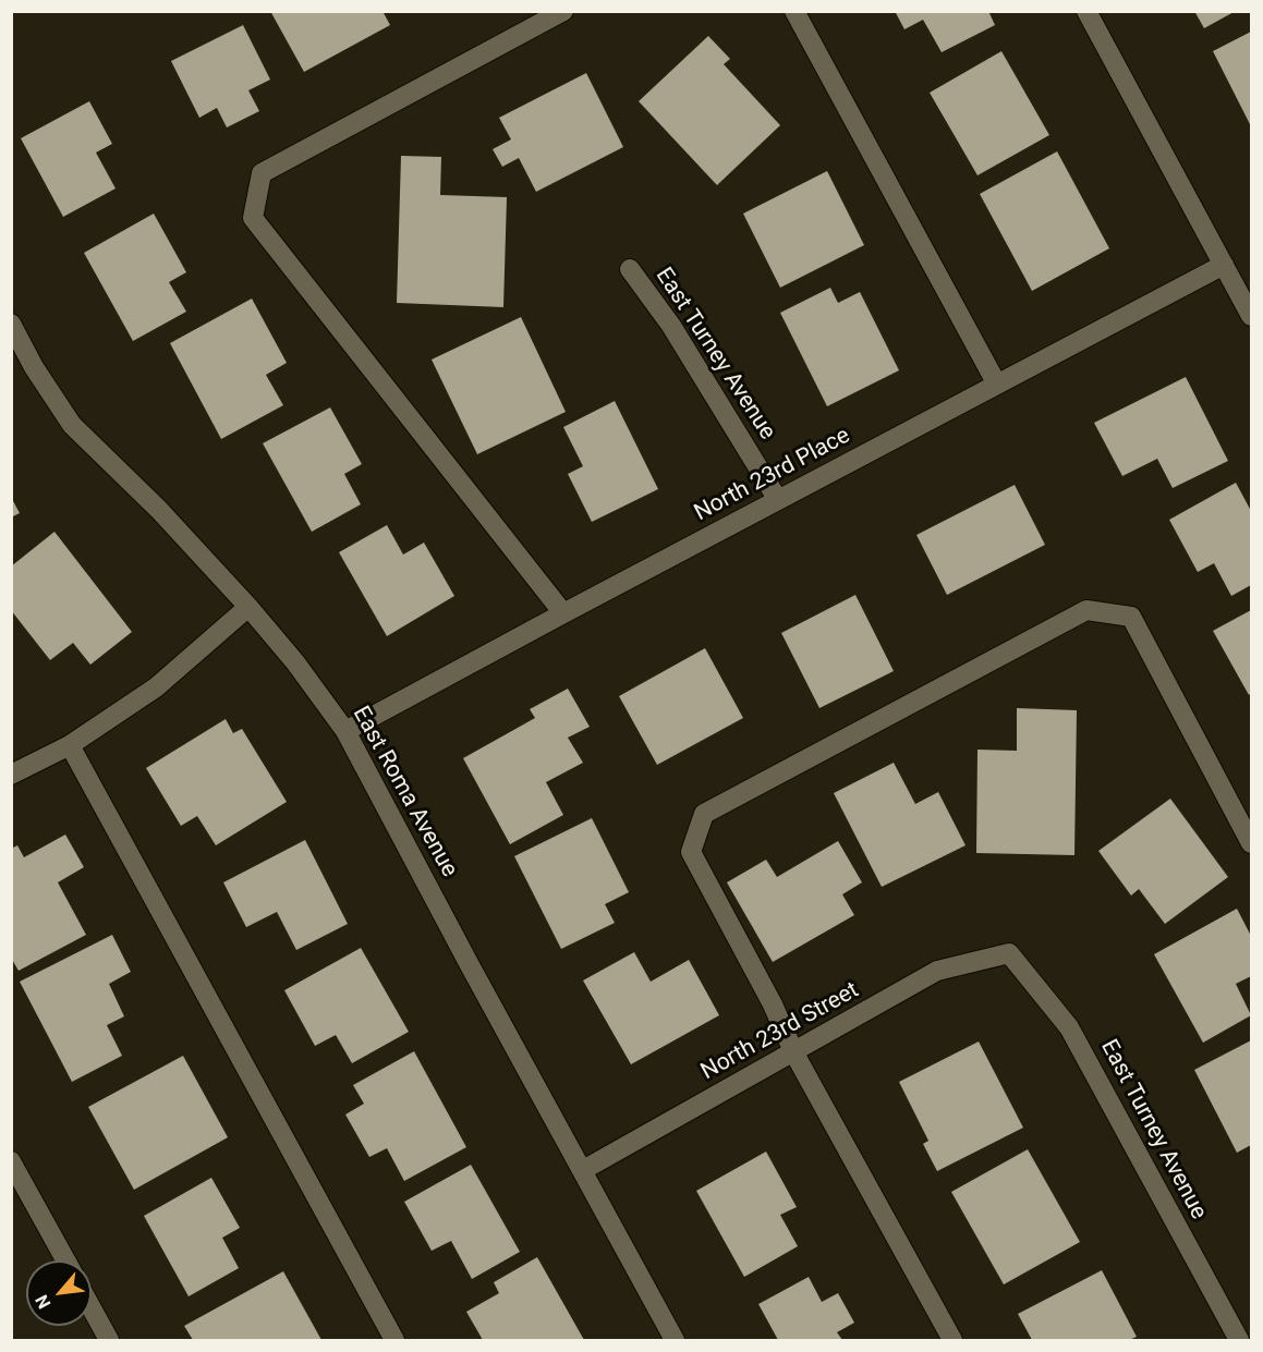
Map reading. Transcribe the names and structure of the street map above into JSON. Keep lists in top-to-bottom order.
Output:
{
  "streets": {
    "street": [
      "East Turney Avenue",
      "North 23rd Place",
      "East Roma Avenue",
      "North 23rd Street"
    ]
  },
  "crossings": [
    ["East Turney Avenue", "North 23rd Place"],
    ["East Turney Avenue", "North 23rd Street"],
    ["North 23rd Place", "East Roma Avenue"],
    ["East Roma Avenue", "North 23rd Street"]
  ],
  "north": "bottom left"
}
